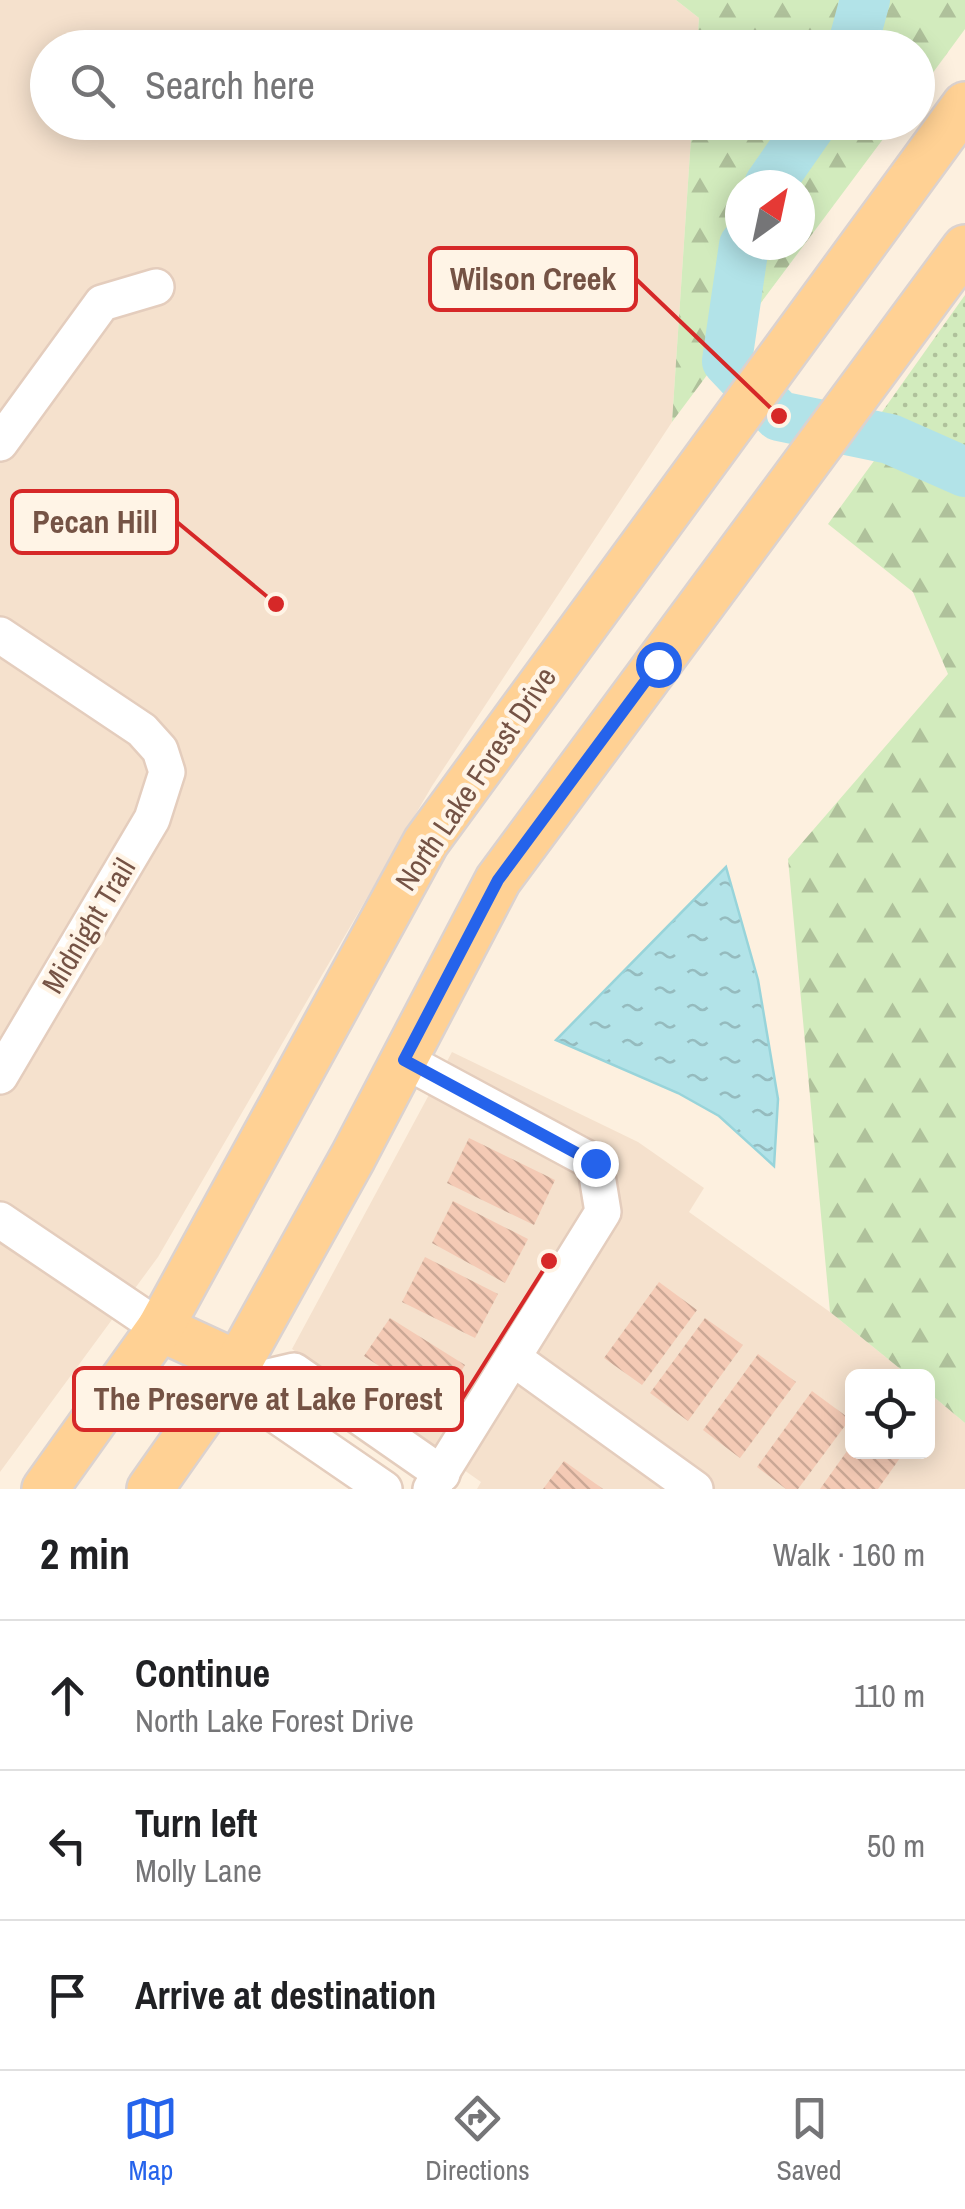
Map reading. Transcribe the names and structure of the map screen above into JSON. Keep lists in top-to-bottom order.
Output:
{
  "streets": {
    "main road": ["North Lake Forest Drive"],
    "street": ["Midnight Trail"]
  },
  "places": ["Wilson Creek", "Pecan Hill", "The Preserve at Lake Forest"],
  "north": "top right",
  "page": {
    "search": "Search here",
    "heading": ["2 min", "Walk · 160 m"],
    "list": [
      ["Continue", "North Lake Forest Drive", "110 m"],
      ["Turn left", "Molly Lane", "50 m"],
      "Arrive at destination"
    ],
    "nav": ["Map", "Directions", "Saved"]
  }
}
